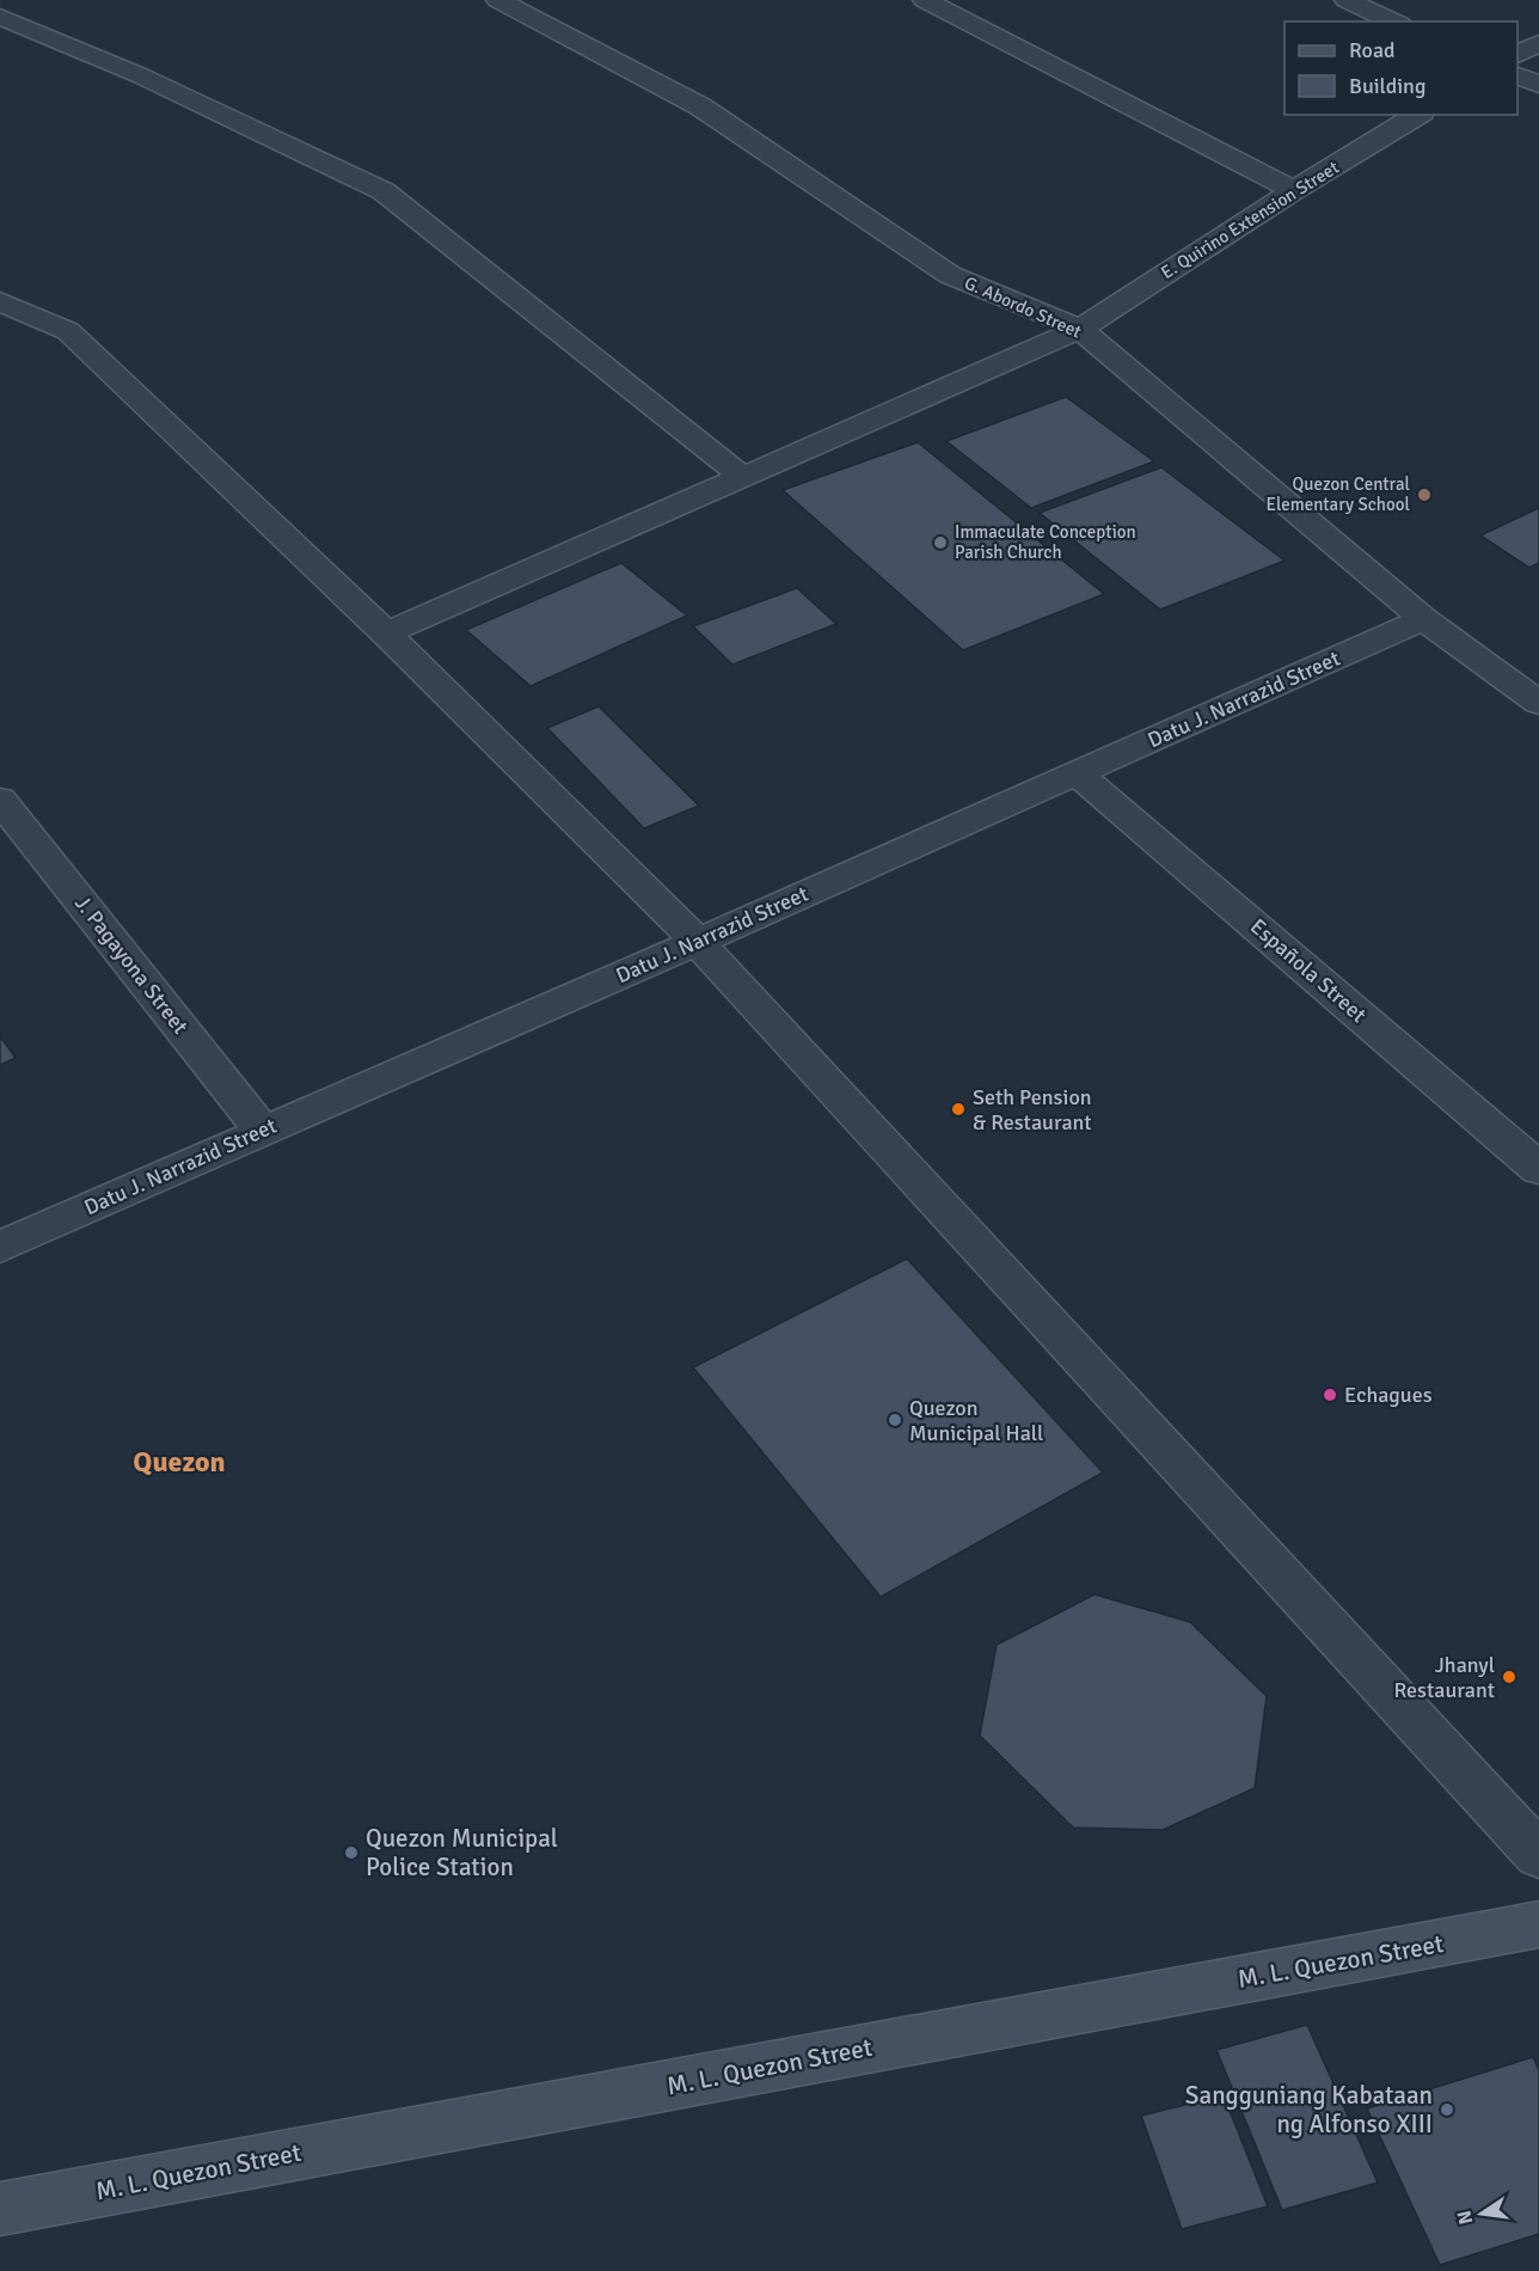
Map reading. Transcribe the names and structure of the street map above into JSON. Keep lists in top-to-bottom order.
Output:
{
  "streets": {
    "street": [
      "E. Quirino Extension Street",
      "G. Abordo Street",
      "Datu J. Narrazid Street",
      "J. Pagayona Street",
      "Española Street",
      "M. L. Quezon Street"
    ]
  },
  "crossings": [
    ["E. Quirino Extension Street", "G. Abordo Street"],
    ["G. Abordo Street", "Datu J. Narrazid Street"],
    ["Datu J. Narrazid Street", "J. Pagayona Street"],
    ["Datu J. Narrazid Street", "Española Street"]
  ],
  "districts": ["Quezon"],
  "places": [
    "Quezon Central Elementary School",
    "Immaculate Conception Parish Church",
    "Seth Pension & Restaurant",
    "Echagues",
    "Quezon Municipal Hall",
    "Jhanyl Restaurant",
    "Quezon Municipal Police Station",
    "Sangguniang Kabataan ng Alfonso XIII"
  ],
  "legend": ["Road", "Building"],
  "north": "left"
}
